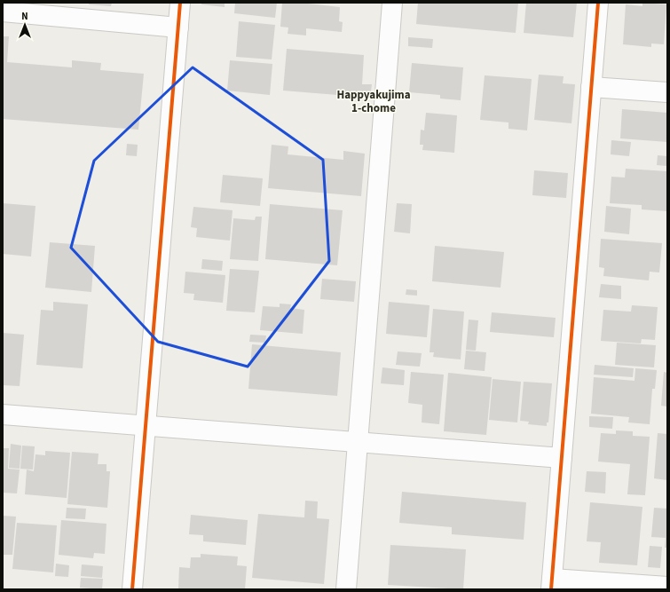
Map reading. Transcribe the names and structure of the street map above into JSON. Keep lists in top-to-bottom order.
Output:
{
  "districts": ["Happyakujima 1-chome"],
  "north": "top"
}
